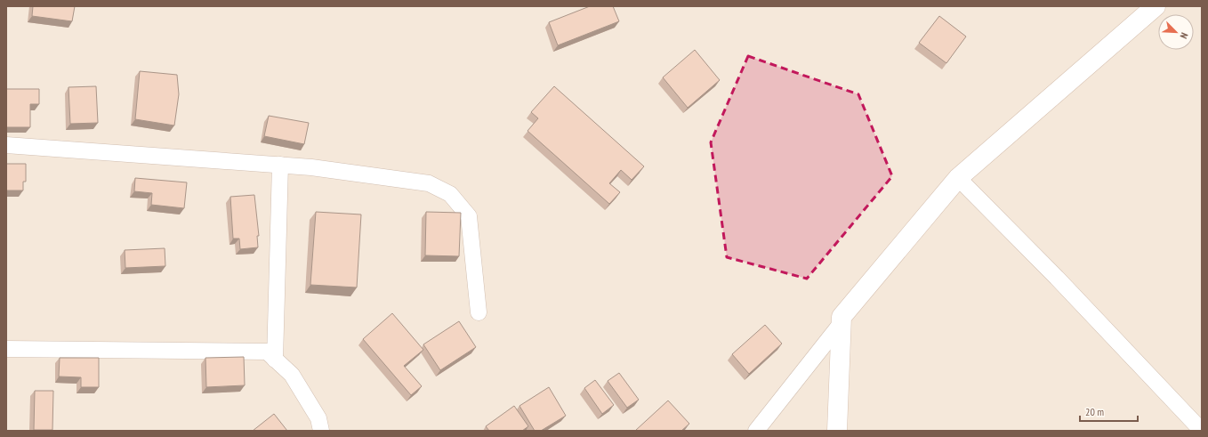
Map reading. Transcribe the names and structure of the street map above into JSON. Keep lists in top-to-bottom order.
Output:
{
  "scale_bar": "20 m",
  "north": "bottom right"
}
